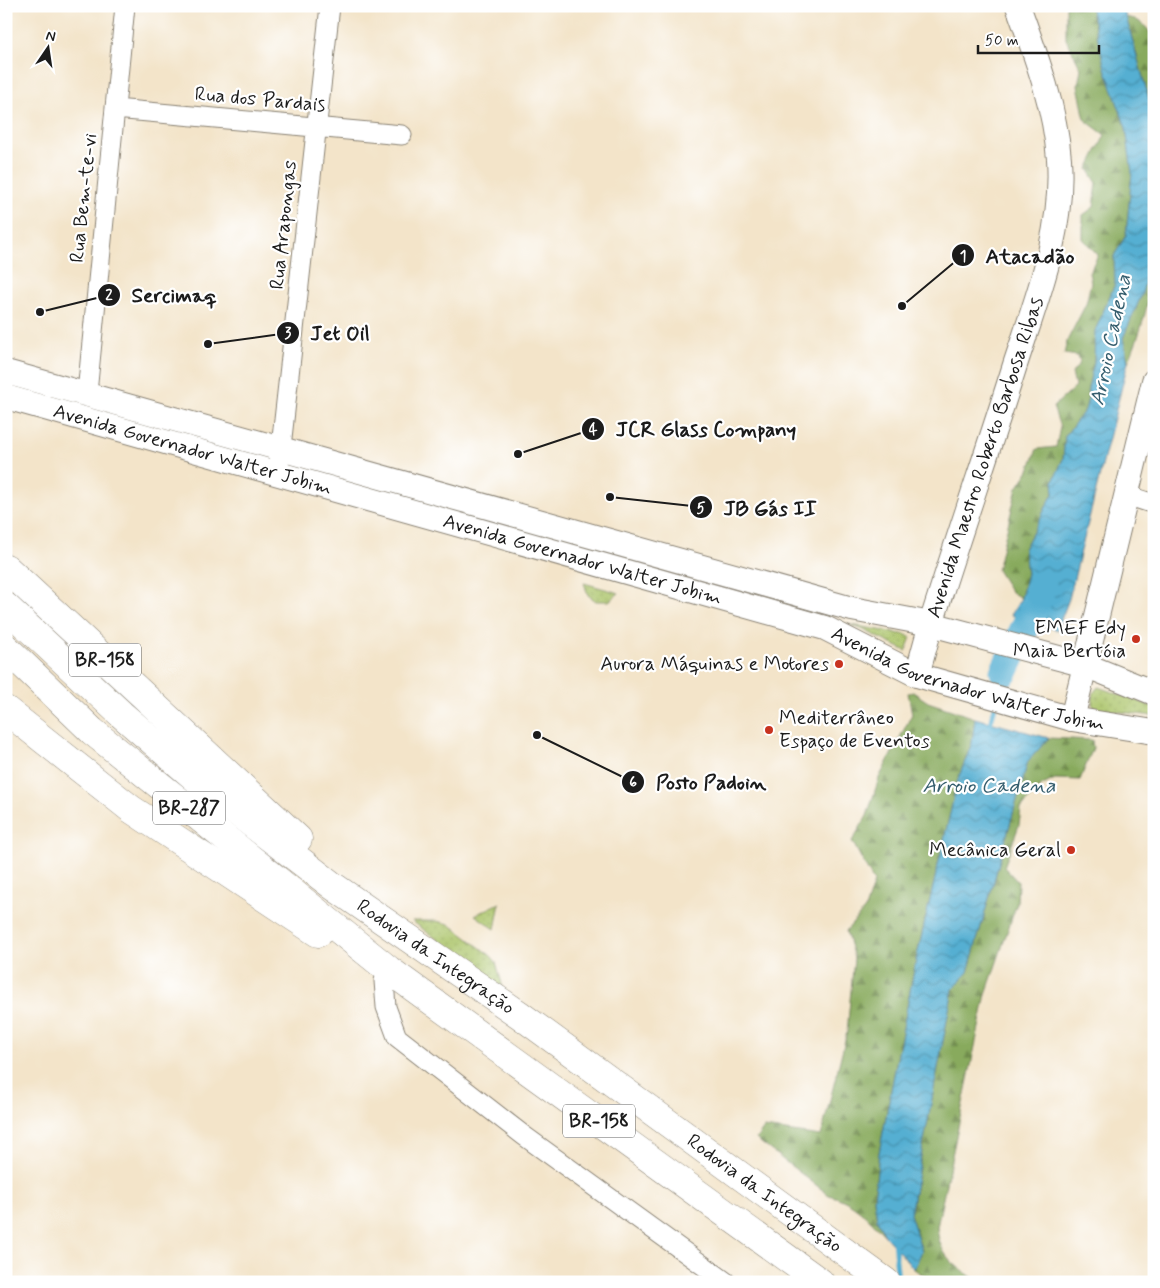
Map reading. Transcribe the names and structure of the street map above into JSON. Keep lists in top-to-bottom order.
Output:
{
  "streets": {
    "highway": ["BR-158", "BR-287", "Rodovia da Integração"],
    "main road": ["Avenida Governador Walter Jobim", "Avenida Maestro Roberto Barbosa Ribas"],
    "street": ["Rua dos Pardais", "Rua Bem-te-vi", "Rua Arapongas"]
  },
  "crossings": [
    ["Rua dos Pardais", "Rua Bem-te-vi"],
    ["Rua dos Pardais", "Rua Arapongas"],
    ["Rua Bem-te-vi", "Avenida Governador Walter Jobim"],
    ["Rua Arapongas", "Avenida Governador Walter Jobim"],
    ["Avenida Governador Walter Jobim", "Avenida Maestro Roberto Barbosa Ribas"],
    ["BR-158", "Rodovia da Integração"]
  ],
  "water": ["Arroio Cadena"],
  "places": [
    "Atacadão",
    "Sercimaq",
    "Jet Oil",
    "JCR Glass Company",
    "JB Gás II",
    "EMEF Edy Maia Bertóia",
    "Aurora Máquinas e Motores",
    "Mediterrâneo Espaço de Eventos",
    "Posto Padoin",
    "Mecânica Geral"
  ],
  "scale_bar": "50 m",
  "north": "top"
}
